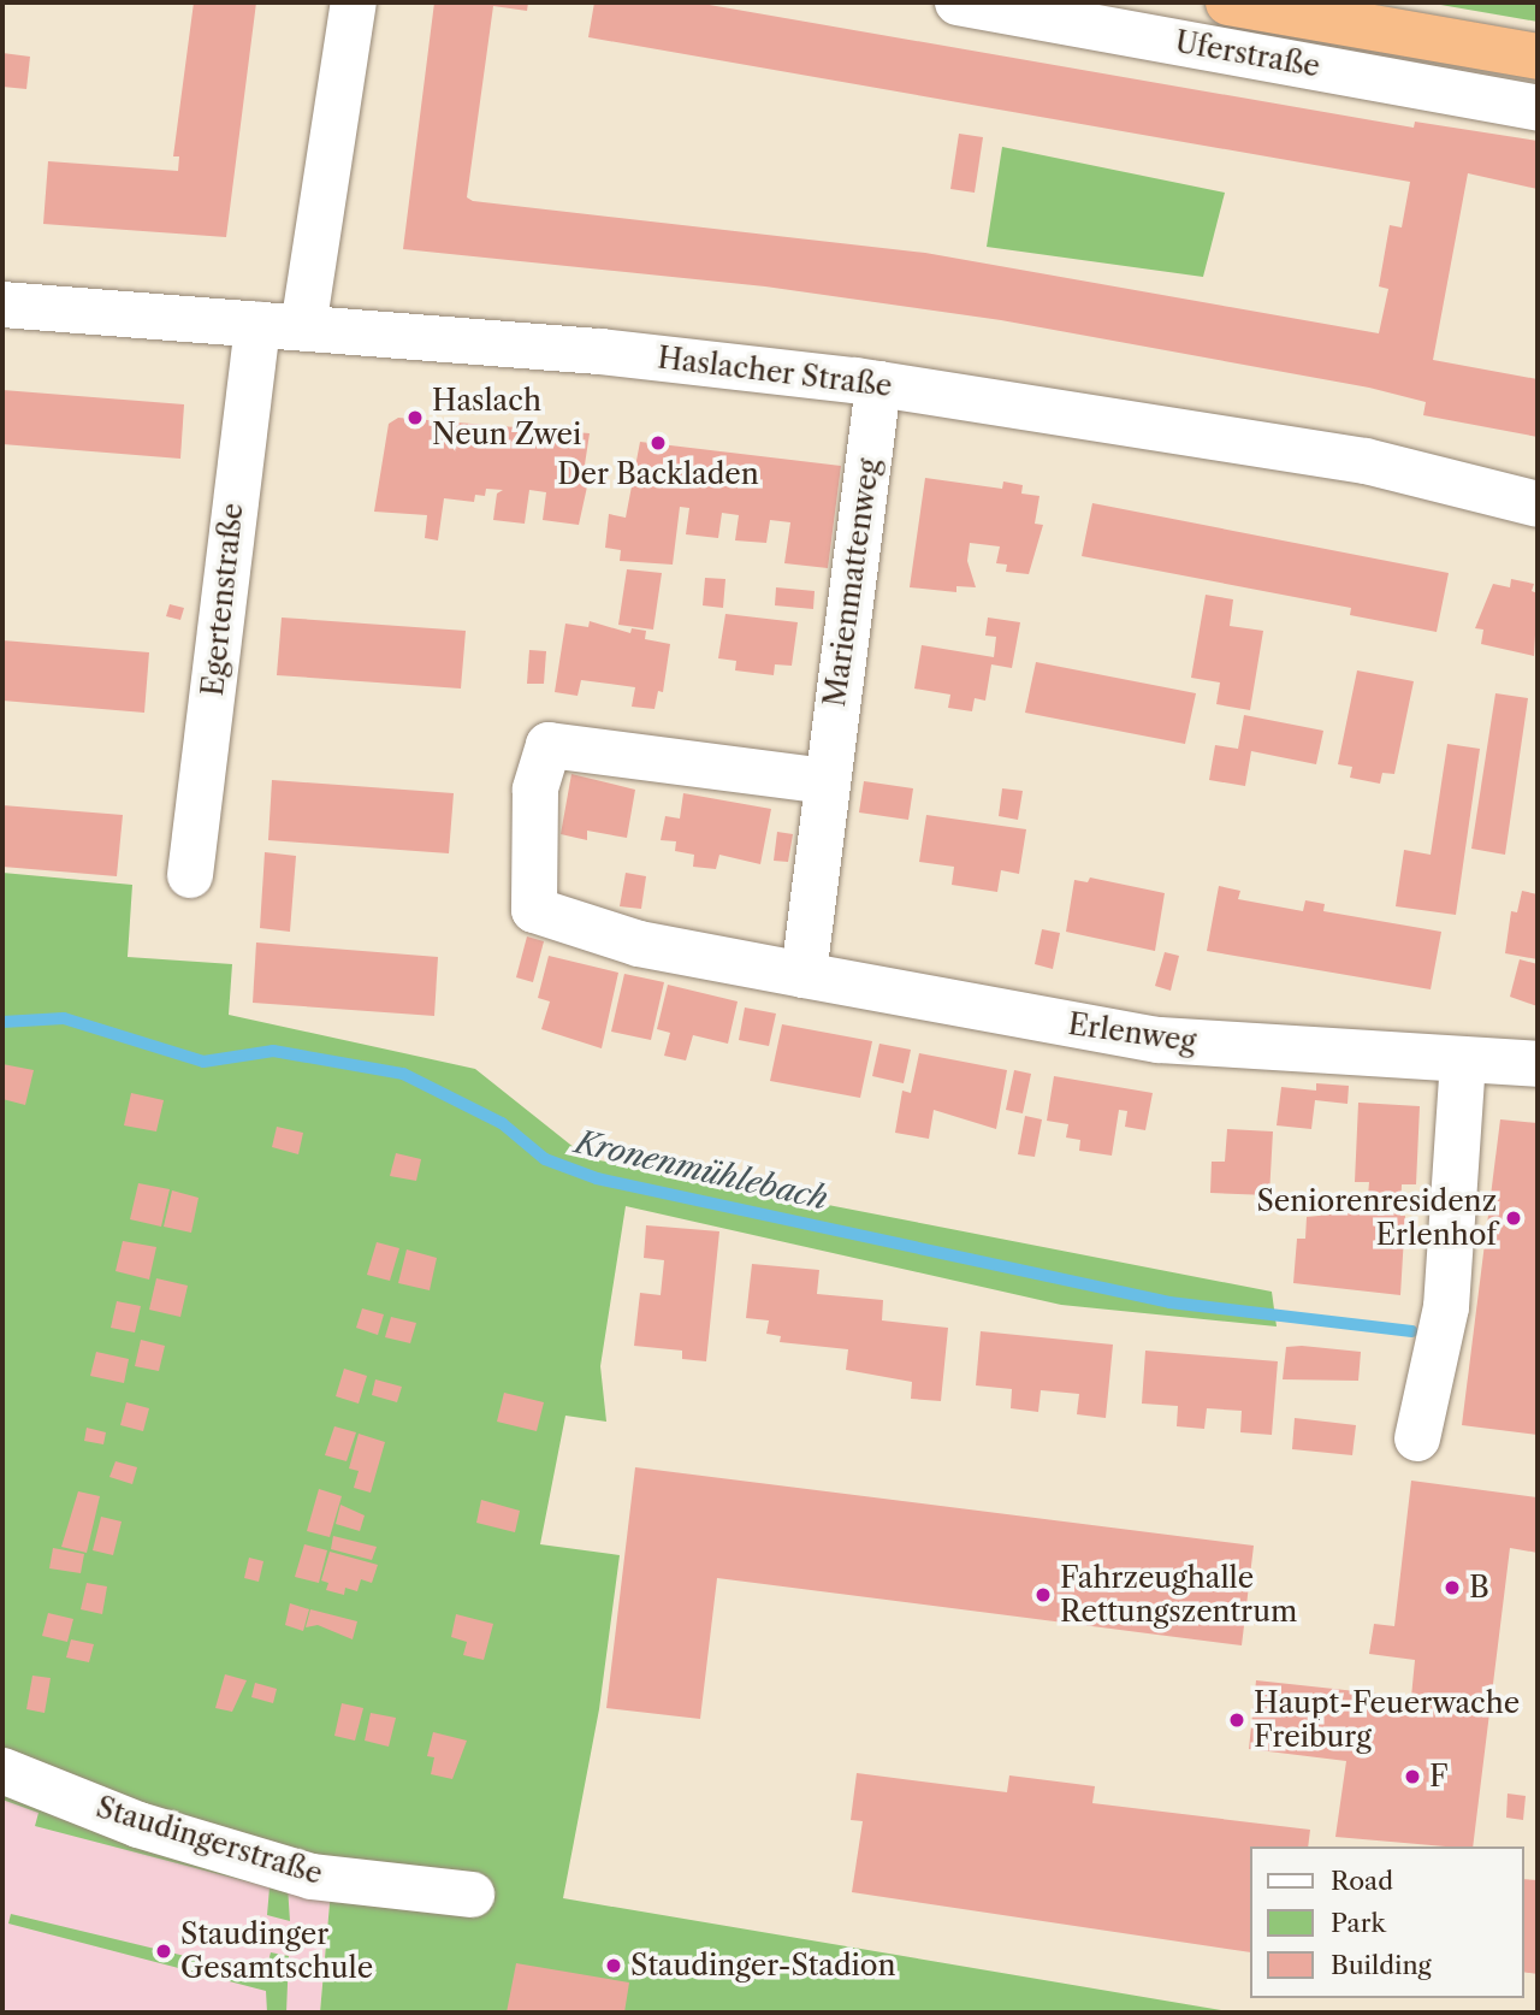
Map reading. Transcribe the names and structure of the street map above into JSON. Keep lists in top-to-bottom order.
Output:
{
  "streets": {
    "street": [
      "Uferstraße",
      "Haslacher Straße",
      "Marienmattenweg",
      "Egertenstraße",
      "Erlenweg",
      "Staudingerstraße"
    ]
  },
  "crossings": [
    ["Haslacher Straße", "Marienmattenweg"],
    ["Haslacher Straße", "Egertenstraße"],
    ["Marienmattenweg", "Erlenweg"]
  ],
  "water": ["Kronenmühlebach"],
  "places": [
    "Haslach Neun Zwei",
    "Der Backladen",
    "Seniorenresidenz Erlenhof",
    "B",
    "Fahrzeughalle Rettungszentrum",
    "Haupt-Feuerwache Freiburg",
    "F",
    "Staudinger Gesamtschule",
    "Staudinger-Stadion"
  ],
  "legend": ["Road", "Park", "Building"]
}
